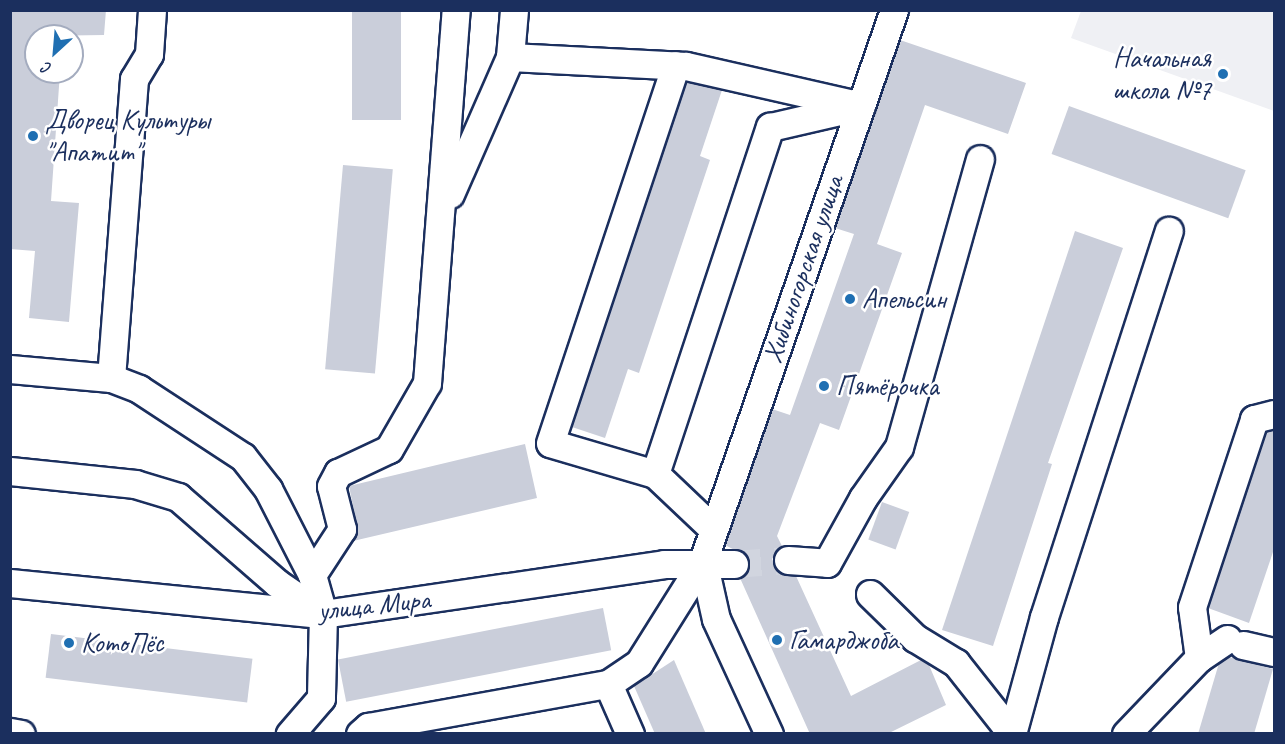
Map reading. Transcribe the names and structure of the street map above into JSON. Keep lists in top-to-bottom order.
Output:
{
  "streets": {
    "street": ["Хибиногорская улица", "улица Мира"]
  },
  "crossings": [
    ["Хибиногорская улица", "улица Мира"]
  ],
  "places": [
    "Начальная школа №7",
    "Дворец Культуры \"Апатит\"",
    "Апельсин",
    "Пятёрочка",
    "Гамарджоба",
    "КотоПёс"
  ],
  "north": "bottom left"
}
